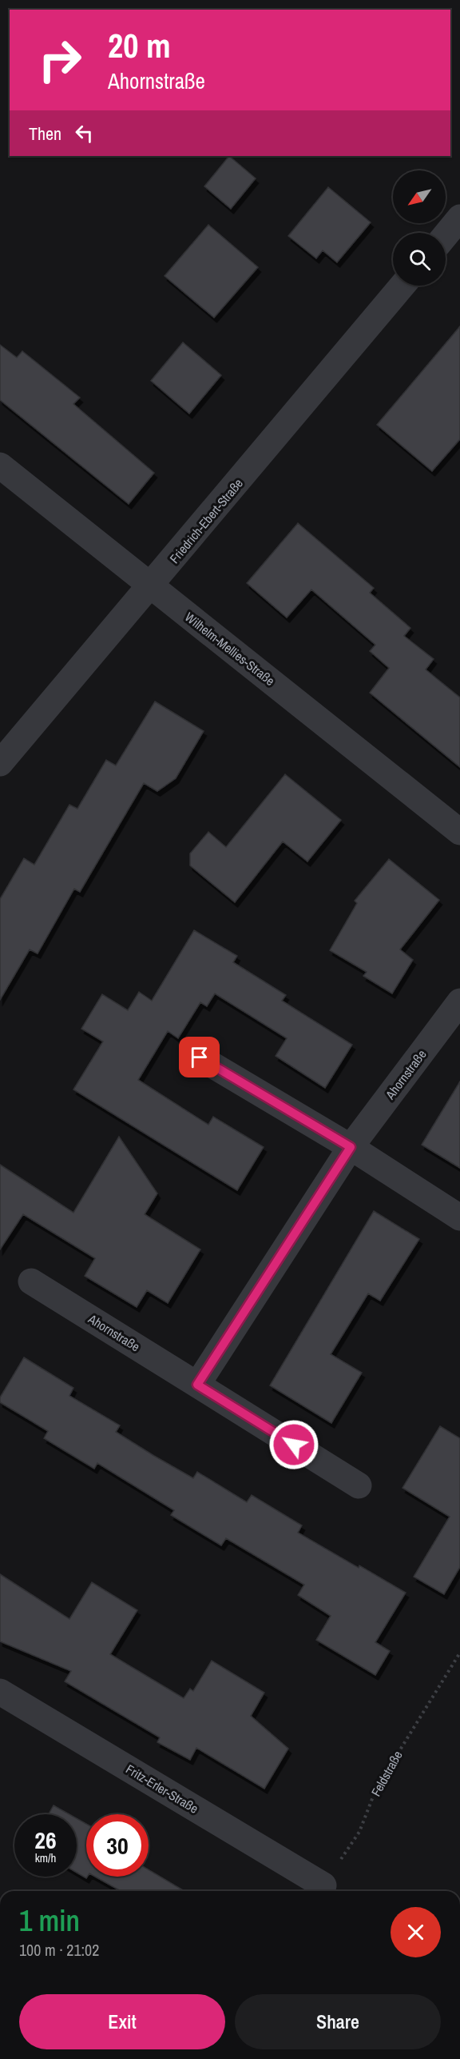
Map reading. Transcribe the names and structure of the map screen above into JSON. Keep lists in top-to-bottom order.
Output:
{
  "streets": {
    "street": [
      "Friedrich-Ebert-Straße",
      "Wilhelm-Mellies-Straße",
      "Ahornstraße",
      "Fritz-Erler-Straße"
    ],
    "path": ["Feldstraße"]
  },
  "crossings": [
    ["Friedrich-Ebert-Straße", "Wilhelm-Mellies-Straße"],
    ["Feldstraße", "Fritz-Erler-Straße"]
  ],
  "north": "bottom left",
  "page": {
    "turn": ["20 m", "Ahornstraße"],
    "then": "Then",
    "speed": "26 km/h",
    "limit": "30",
    "heading": ["1 min", "100 m · 21:02"],
    "buttons": ["Exit", "Share"]
  }
}
